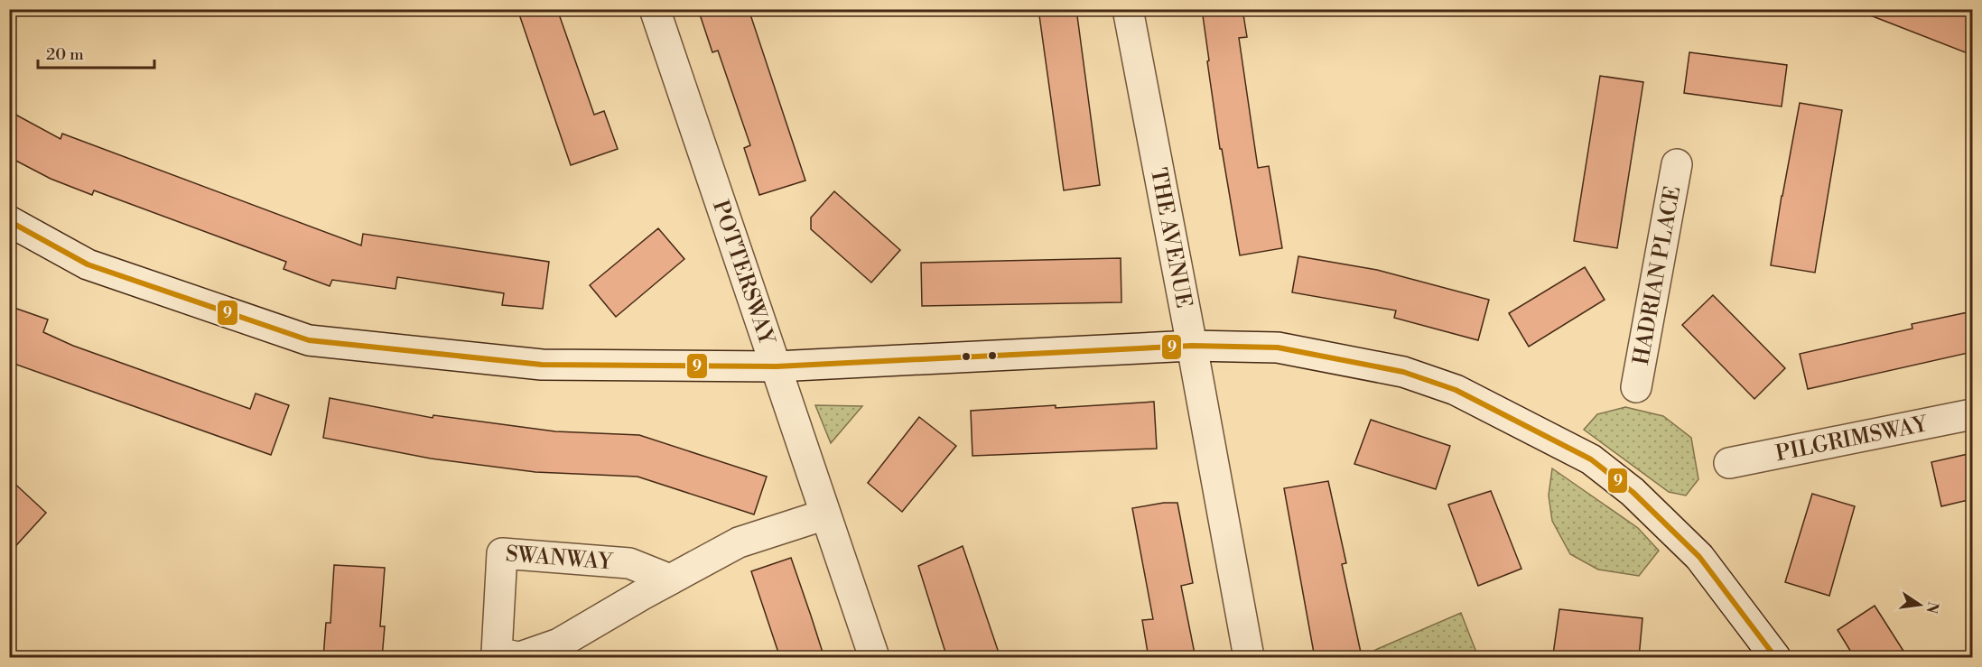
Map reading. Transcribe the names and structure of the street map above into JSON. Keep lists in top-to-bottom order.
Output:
{
  "streets": {
    "street": [
      "THE AVENUE",
      "POTTERSWAY",
      "HADRIAN PLACE",
      "PILGRIMSWAY",
      "SWANWAY"
    ]
  },
  "crossings": [
    ["POTTERSWAY", "SWANWAY"]
  ],
  "lines": ["transit line 9"],
  "scale_bar": "20 m",
  "north": "right"
}
